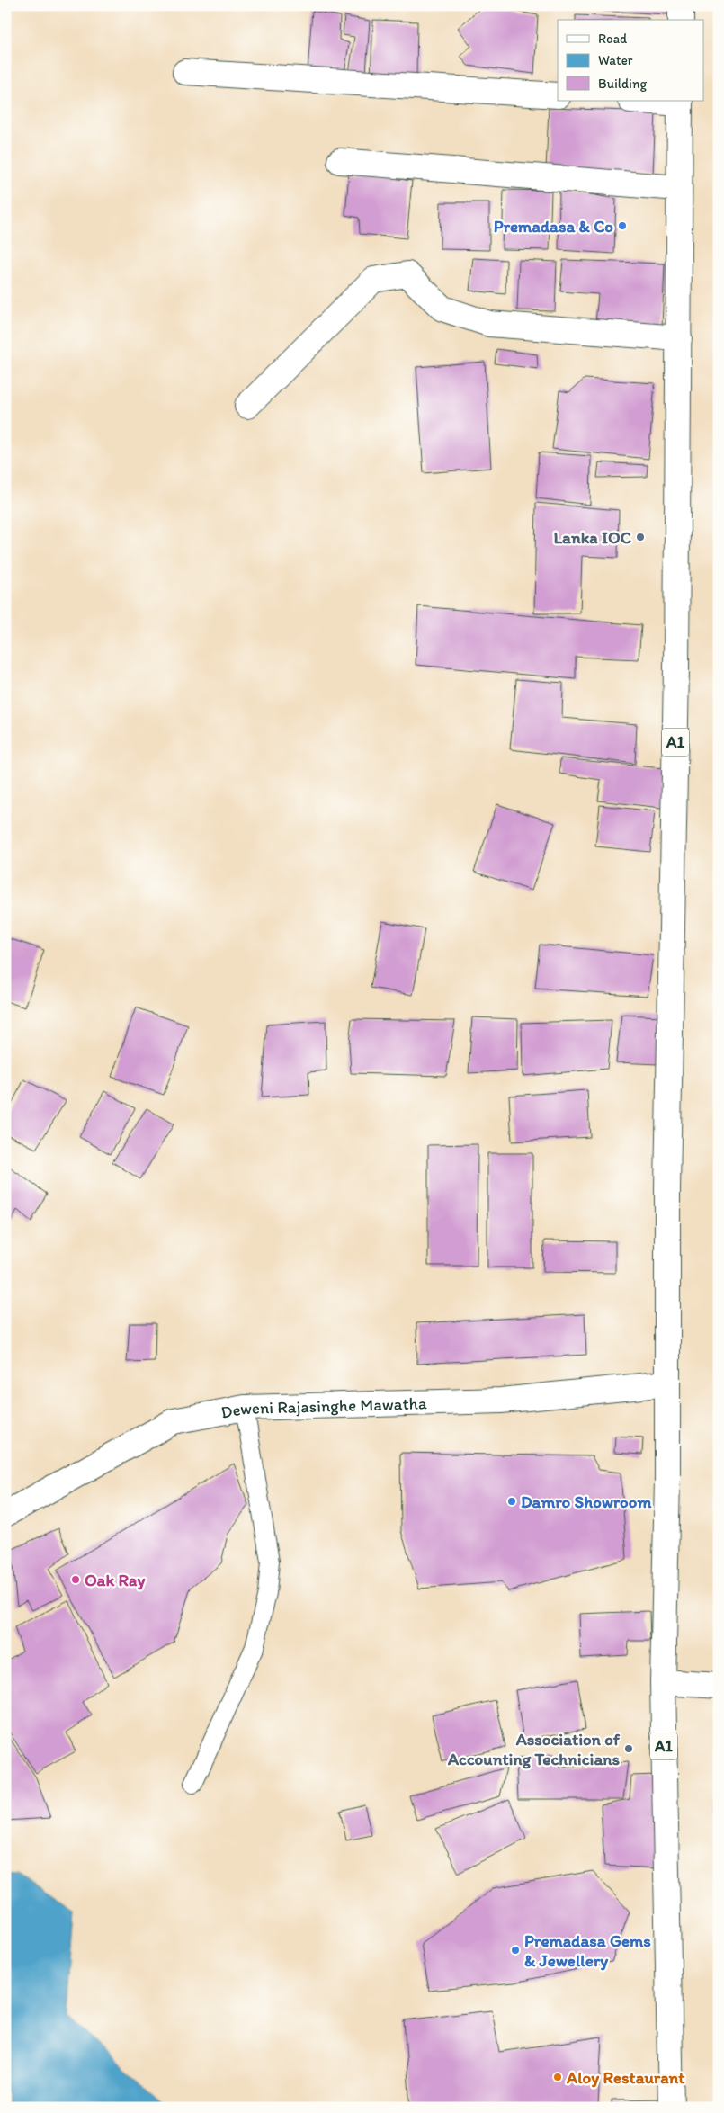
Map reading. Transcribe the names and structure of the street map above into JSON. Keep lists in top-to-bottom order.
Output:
{
  "streets": {
    "main road": ["A1", "Deweni Rajasinghe Mawatha"]
  },
  "crossings": [
    ["A1", "Deweni Rajasinghe Mawatha"]
  ],
  "places": [
    "Premadasa & Co",
    "Lanka IOC",
    "Damro Showroom",
    "Oak Ray",
    "Association of Accounting Technicians",
    "Premadasa Gems & Jewellery",
    "Aloy Restaurant"
  ],
  "legend": ["Road", "Water", "Building"]
}
